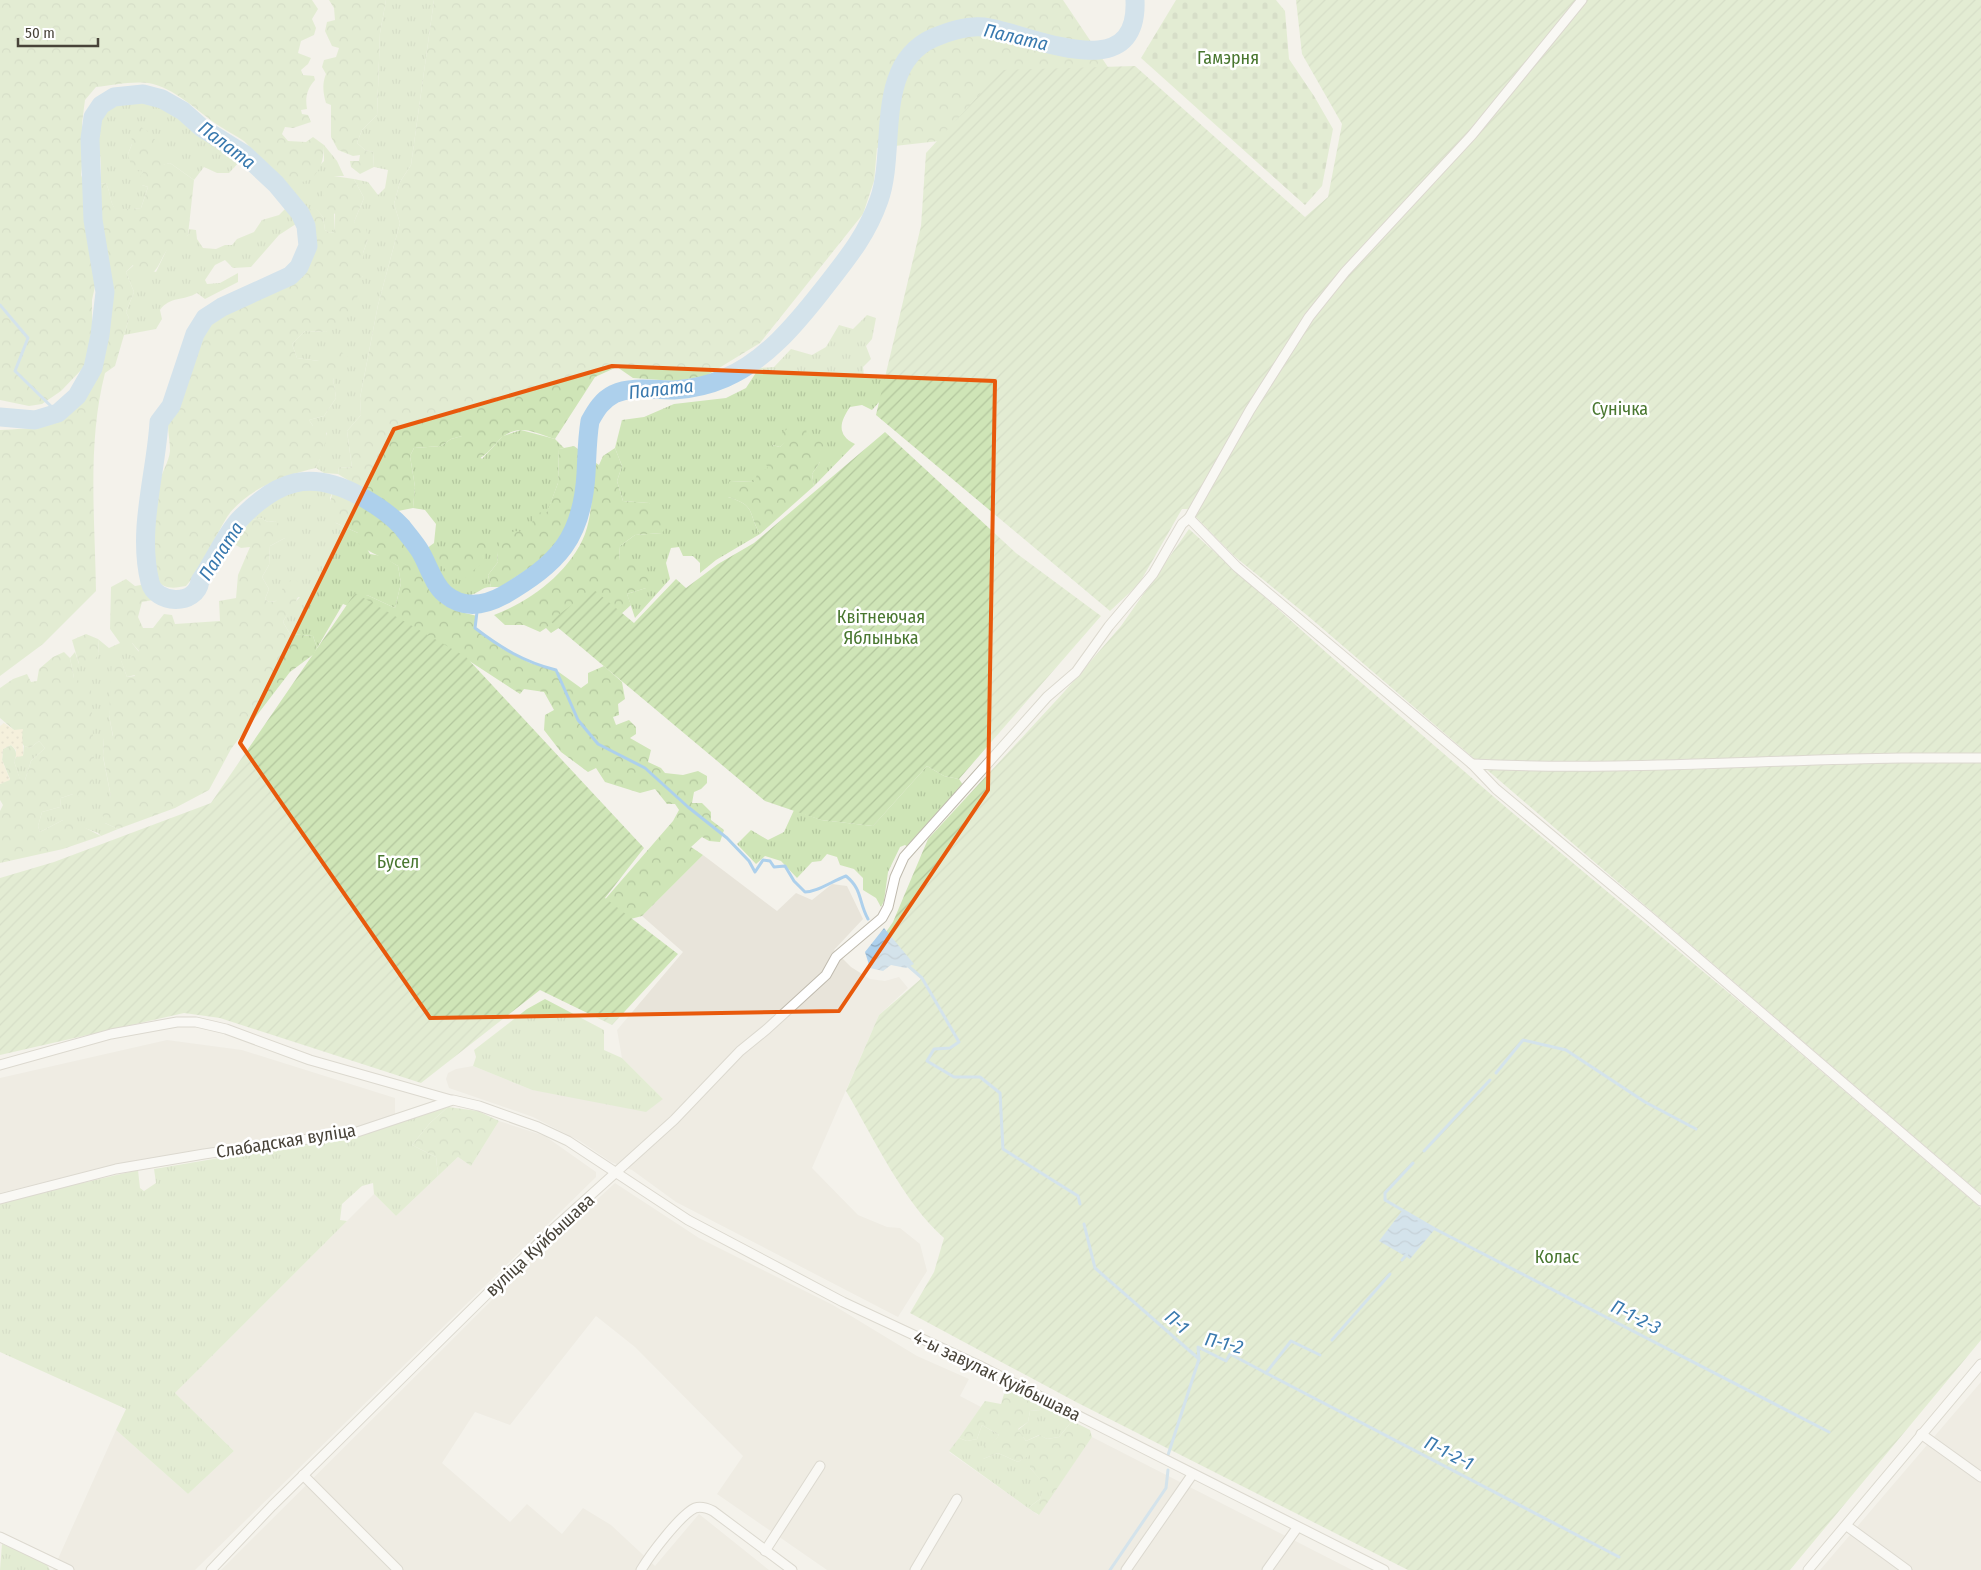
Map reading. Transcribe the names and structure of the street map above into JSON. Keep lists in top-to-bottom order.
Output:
{
  "streets": {
    "street": ["Слабадская вуліца", "вуліца Куйбышава", "4-ы завулак Куйбышава"]
  },
  "crossings": [
    ["вуліца Куйбышава", "4-ы завулак Куйбышава"]
  ],
  "water": [
    "Палата",
    "П-1-2-3",
    "П-1",
    "П-1-2",
    "П-1-2-1"
  ],
  "parks": [
    "Гамэрня",
    "Сунічка",
    "Квітнеючая Яблынька",
    "Бусел",
    "Колас"
  ],
  "scale_bar": "50 m"
}
